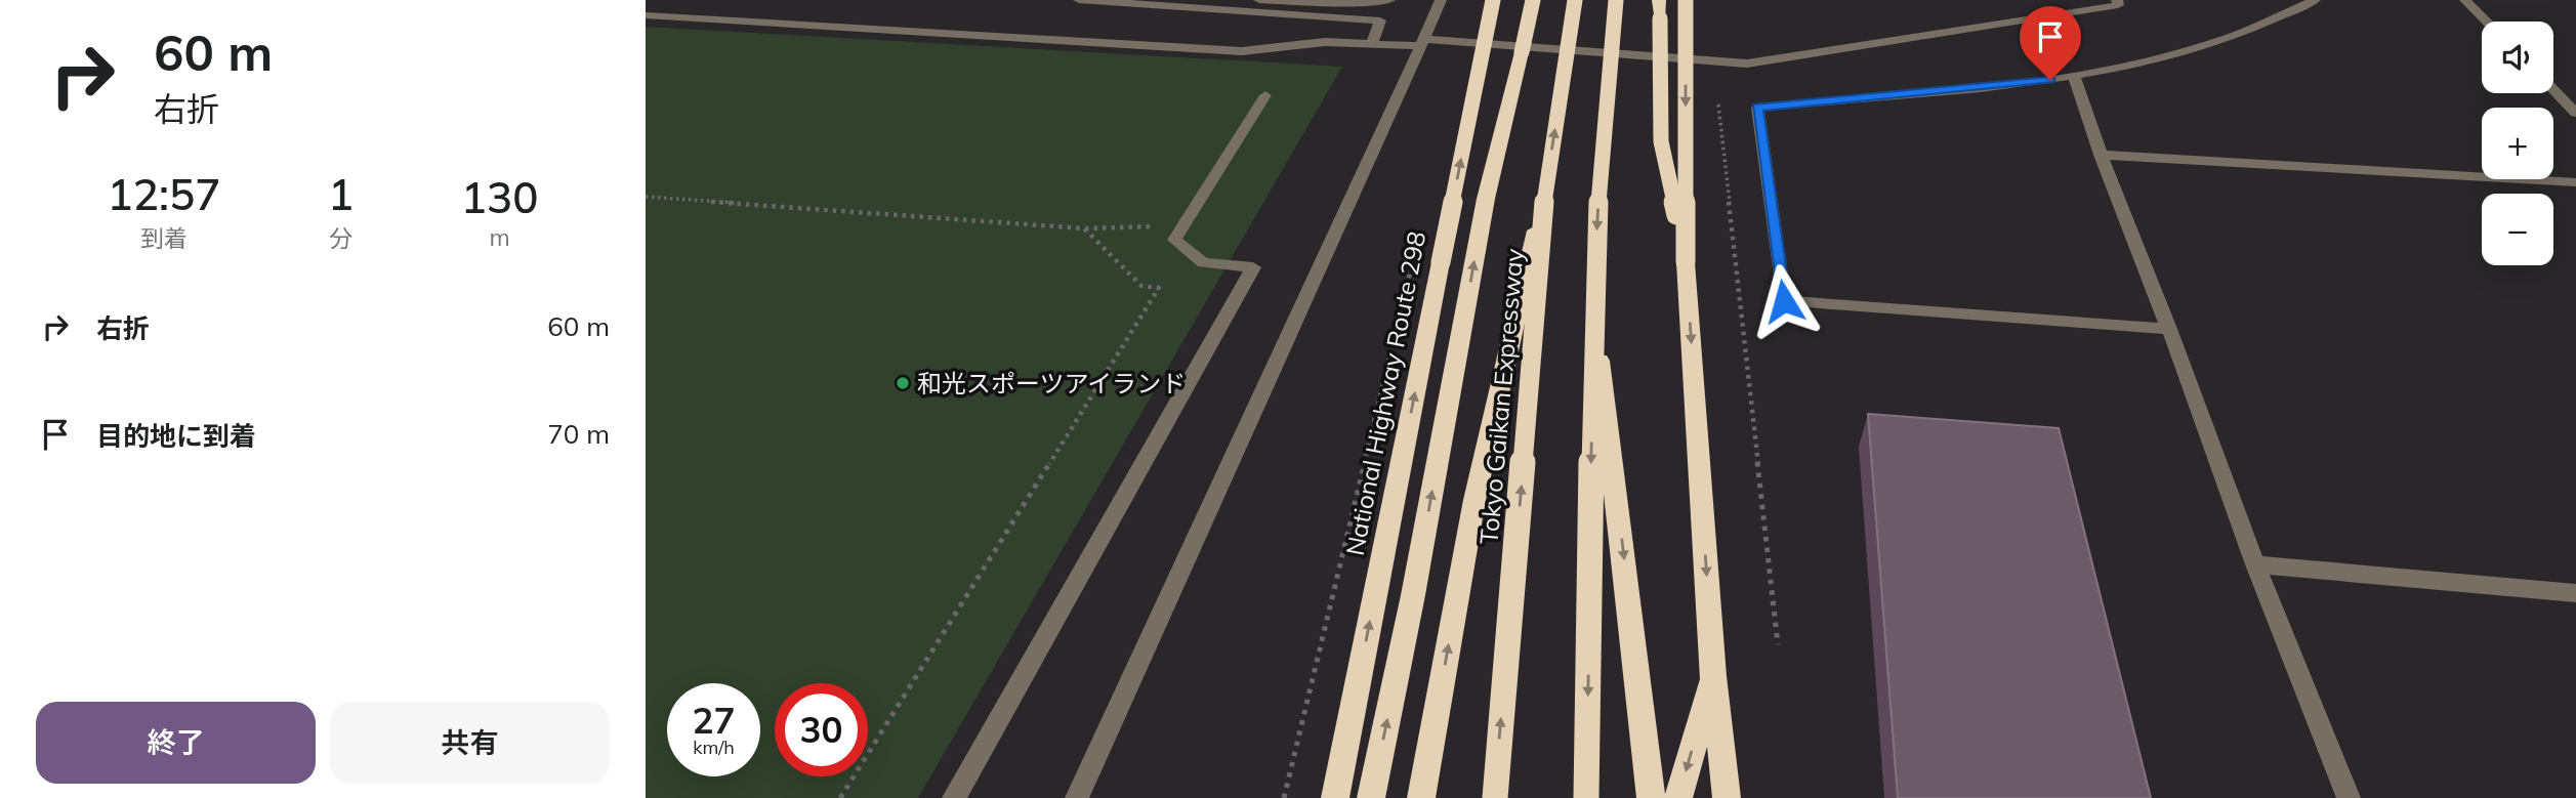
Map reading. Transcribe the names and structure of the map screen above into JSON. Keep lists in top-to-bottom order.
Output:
{
  "streets": {
    "highway": ["National Highway Route 298", "Tokyo Gaikan Expressway"]
  },
  "places": ["和光スポーツアイランド"],
  "page": {
    "turn": ["60 m", "右折"],
    "map_buttons": ["+", "−"],
    "eta": [
      "12:57",
      "到着",
      "1",
      "分",
      "130",
      "m"
    ],
    "list": [
      {
        "name": "右折",
        "value": "60 m"
      },
      {
        "name": "目的地に到着",
        "value": "70 m"
      }
    ],
    "speed": "27 km/h",
    "limit": "30",
    "buttons": ["終了", "共有"]
  }
}
